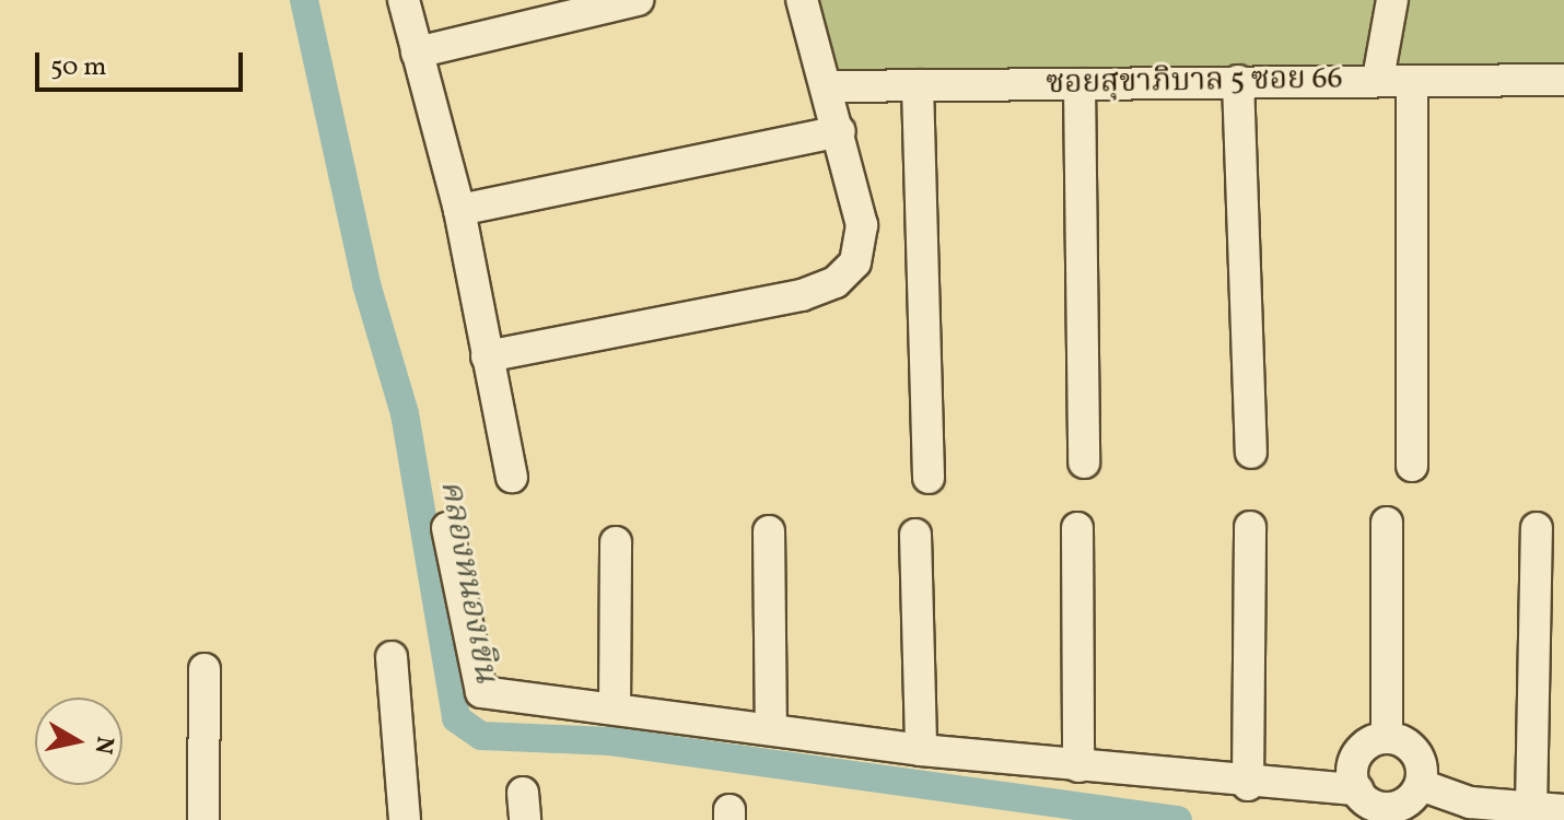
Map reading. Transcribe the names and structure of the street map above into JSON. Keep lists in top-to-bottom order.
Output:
{
  "streets": {
    "street": ["ซอยสุขาภิบาล 5 ซอย 66"]
  },
  "water": ["คลองหนองเขิน"],
  "scale_bar": "50 m",
  "north": "right"
}
